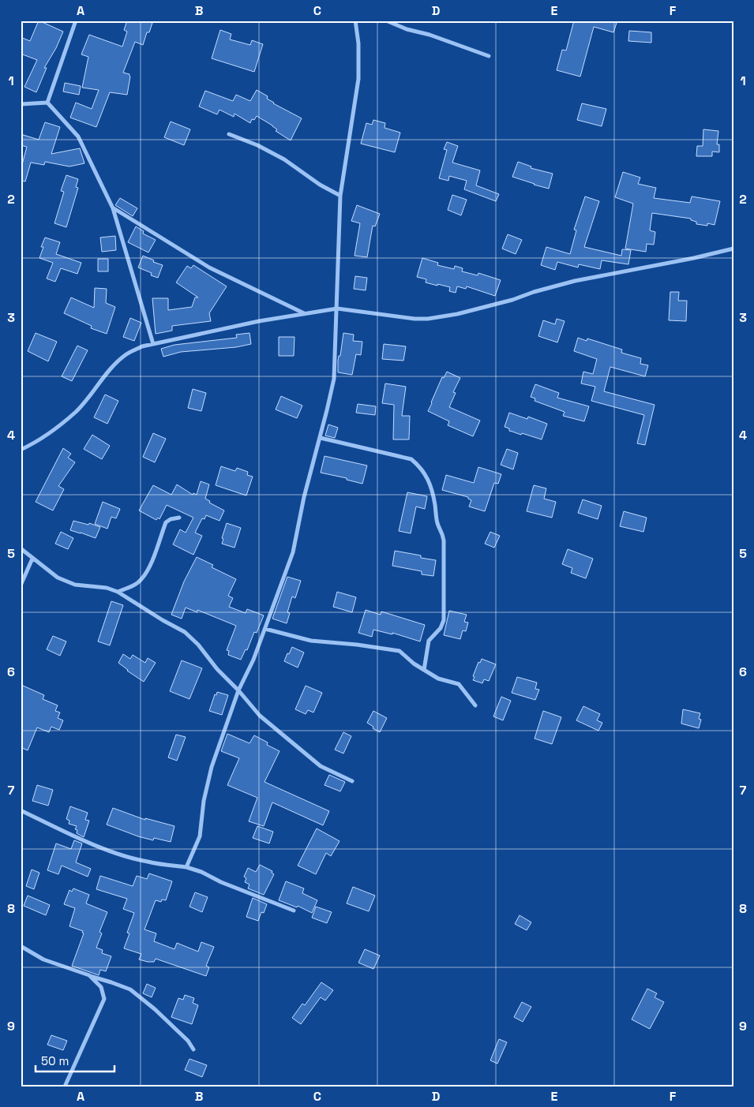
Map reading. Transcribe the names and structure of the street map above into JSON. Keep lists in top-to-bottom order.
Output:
{
  "scale_bar": "50 m",
  "grid": {
    "columns": [
      "A",
      "B",
      "C",
      "D",
      "E",
      "F"
    ],
    "rows": [
      "1",
      "2",
      "3",
      "4",
      "5",
      "6",
      "7",
      "8",
      "9"
    ]
  }
}
